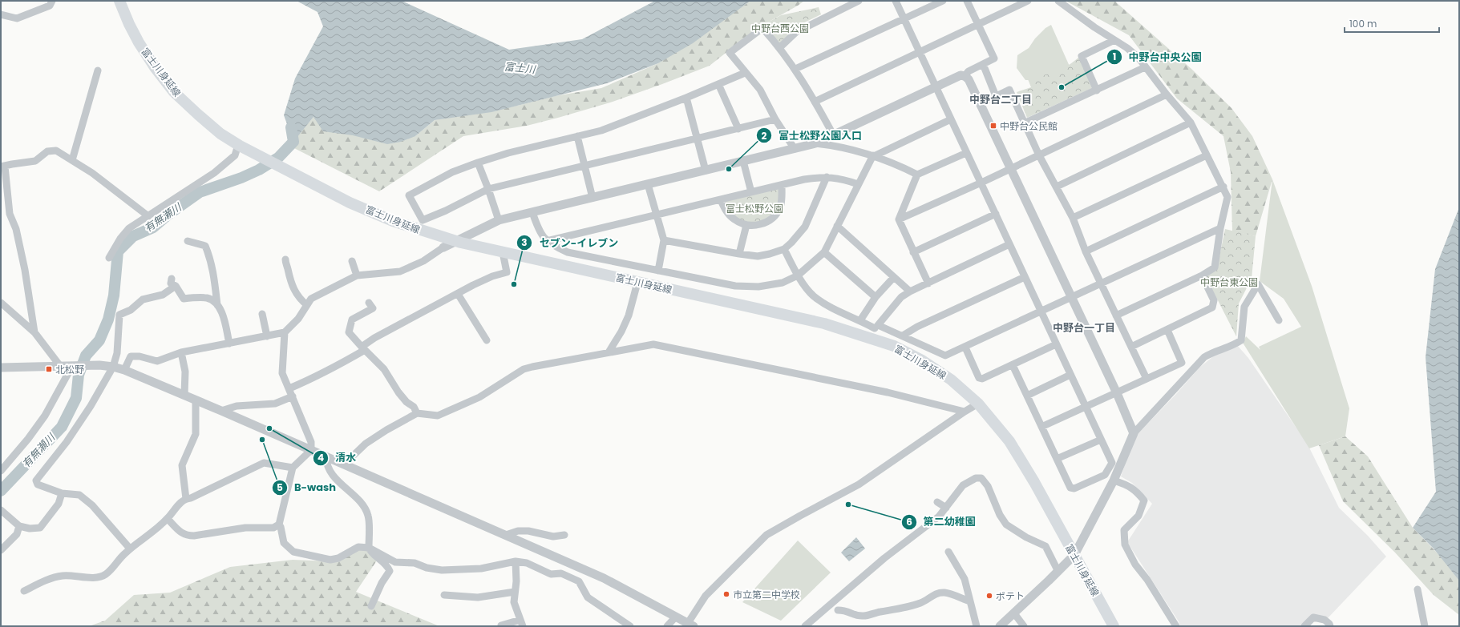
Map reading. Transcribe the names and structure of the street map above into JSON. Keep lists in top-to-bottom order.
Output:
{
  "streets": {
    "main road": ["富士川身延線"]
  },
  "districts": ["中野台二丁目", "中野台一丁目"],
  "water": ["富士川", "有無瀬川"],
  "parks": ["中野台西公園", "富士松野公園", "中野台東公園"],
  "places": {
    "other": [
      "中野台中央公園",
      "富士松野公園入口",
      "セブン-イレブン",
      "清水",
      "B-wash",
      "第二幼稚園",
      "市立第二中学校",
      "ポテト"
    ],
    "transit": ["中野台公民館", "北松野"]
  },
  "scale_bar": "100 m"
}
